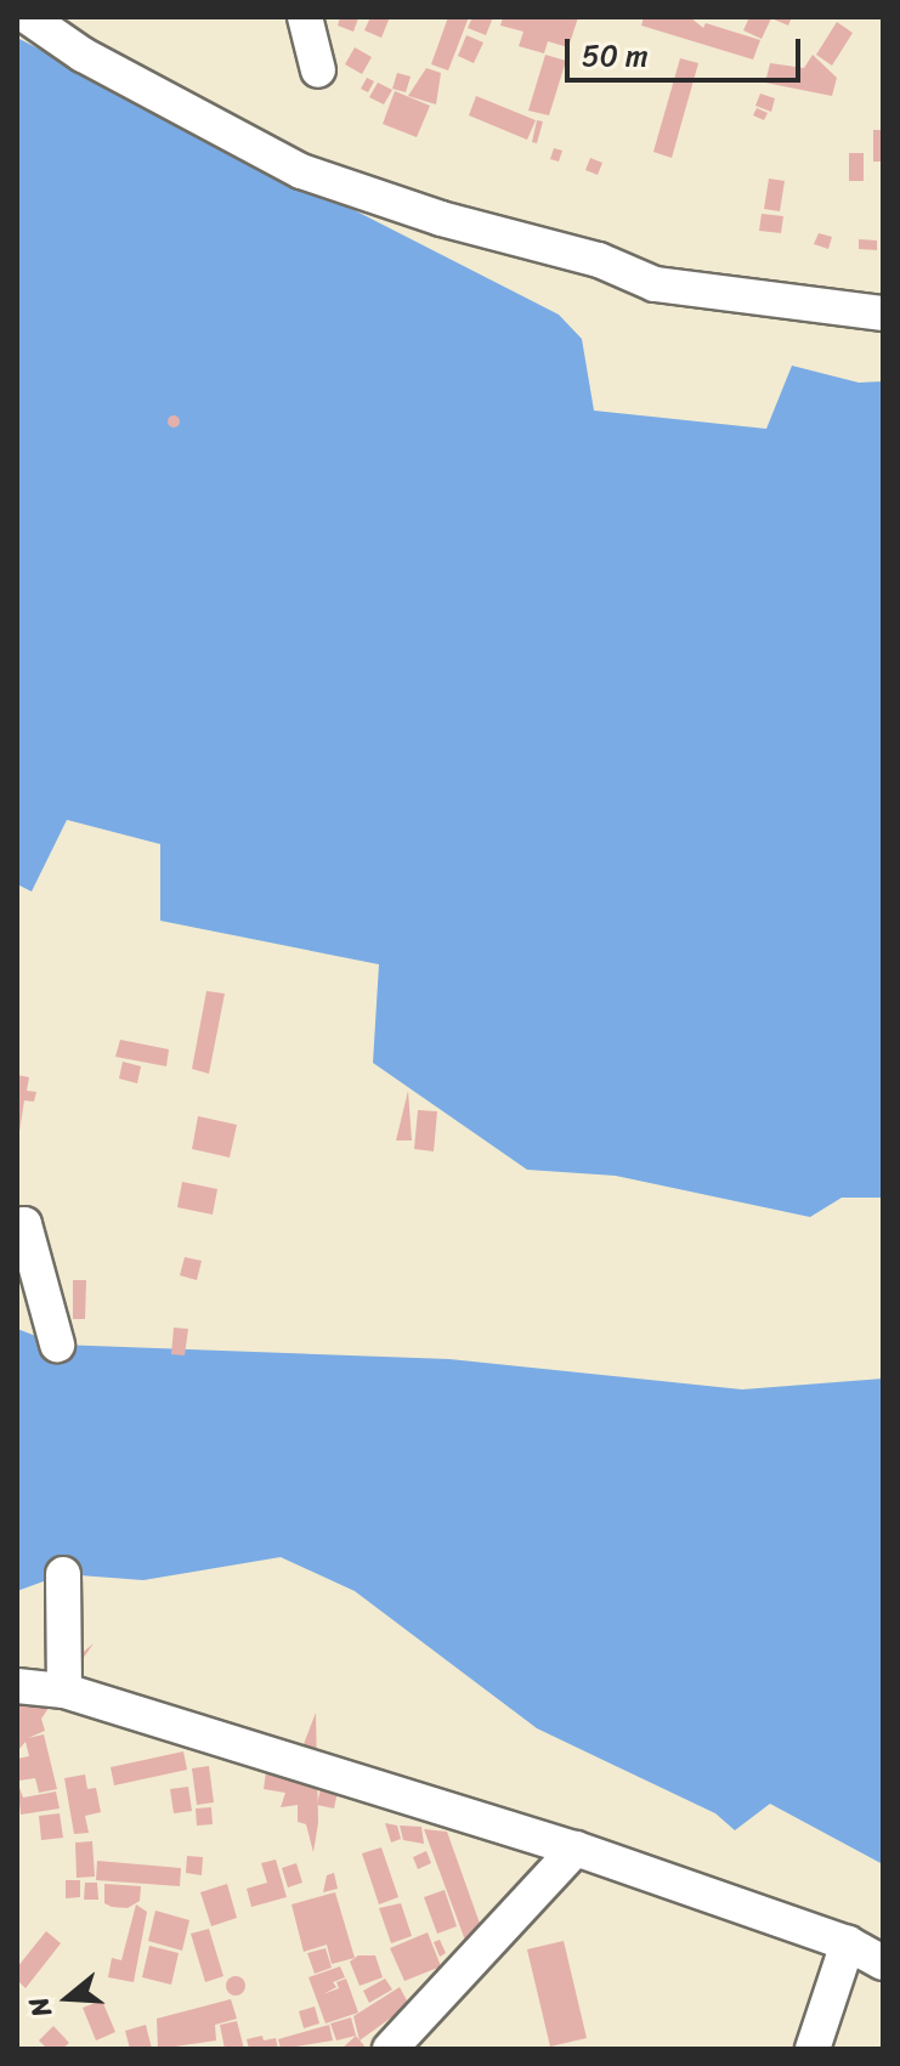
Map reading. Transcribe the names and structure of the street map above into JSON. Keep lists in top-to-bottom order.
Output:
{
  "scale_bar": "50 m",
  "north": "left"
}
